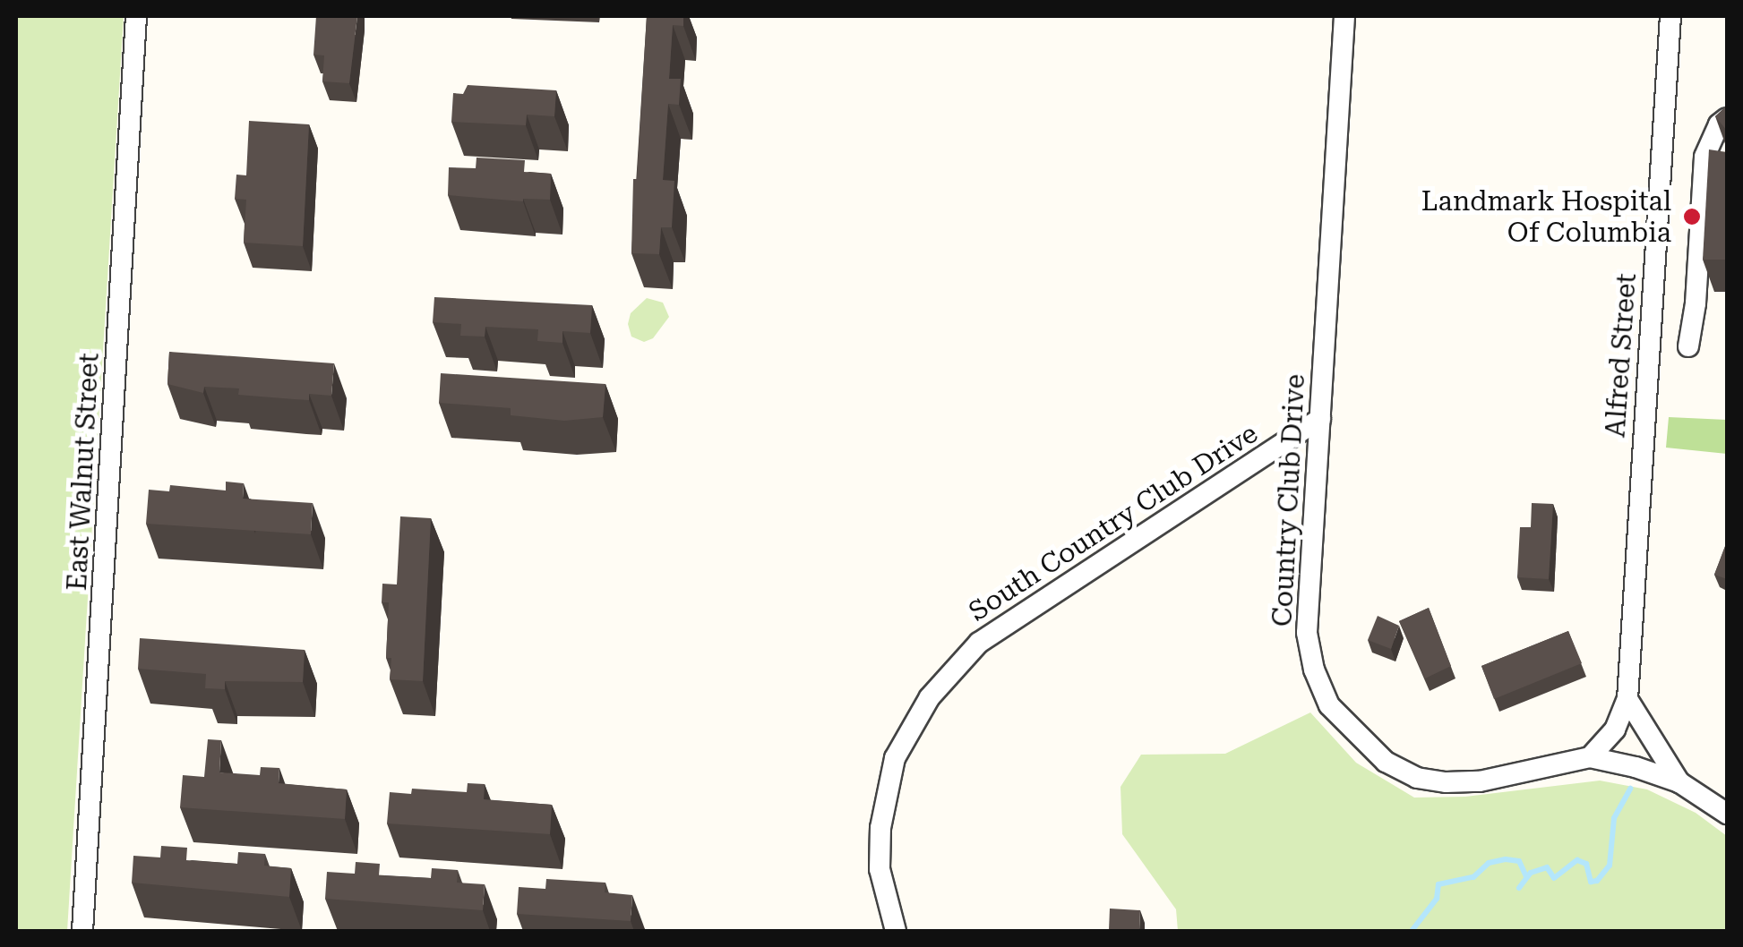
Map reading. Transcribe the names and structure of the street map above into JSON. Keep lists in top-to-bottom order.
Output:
{
  "streets": {
    "street": [
      "Alfred Street",
      "East Walnut Street",
      "Country Club Drive",
      "South Country Club Drive"
    ]
  },
  "crossings": [
    ["Alfred Street", "Country Club Drive"],
    ["Country Club Drive", "South Country Club Drive"]
  ],
  "places": ["Landmark Hospital Of Columbia"]
}
